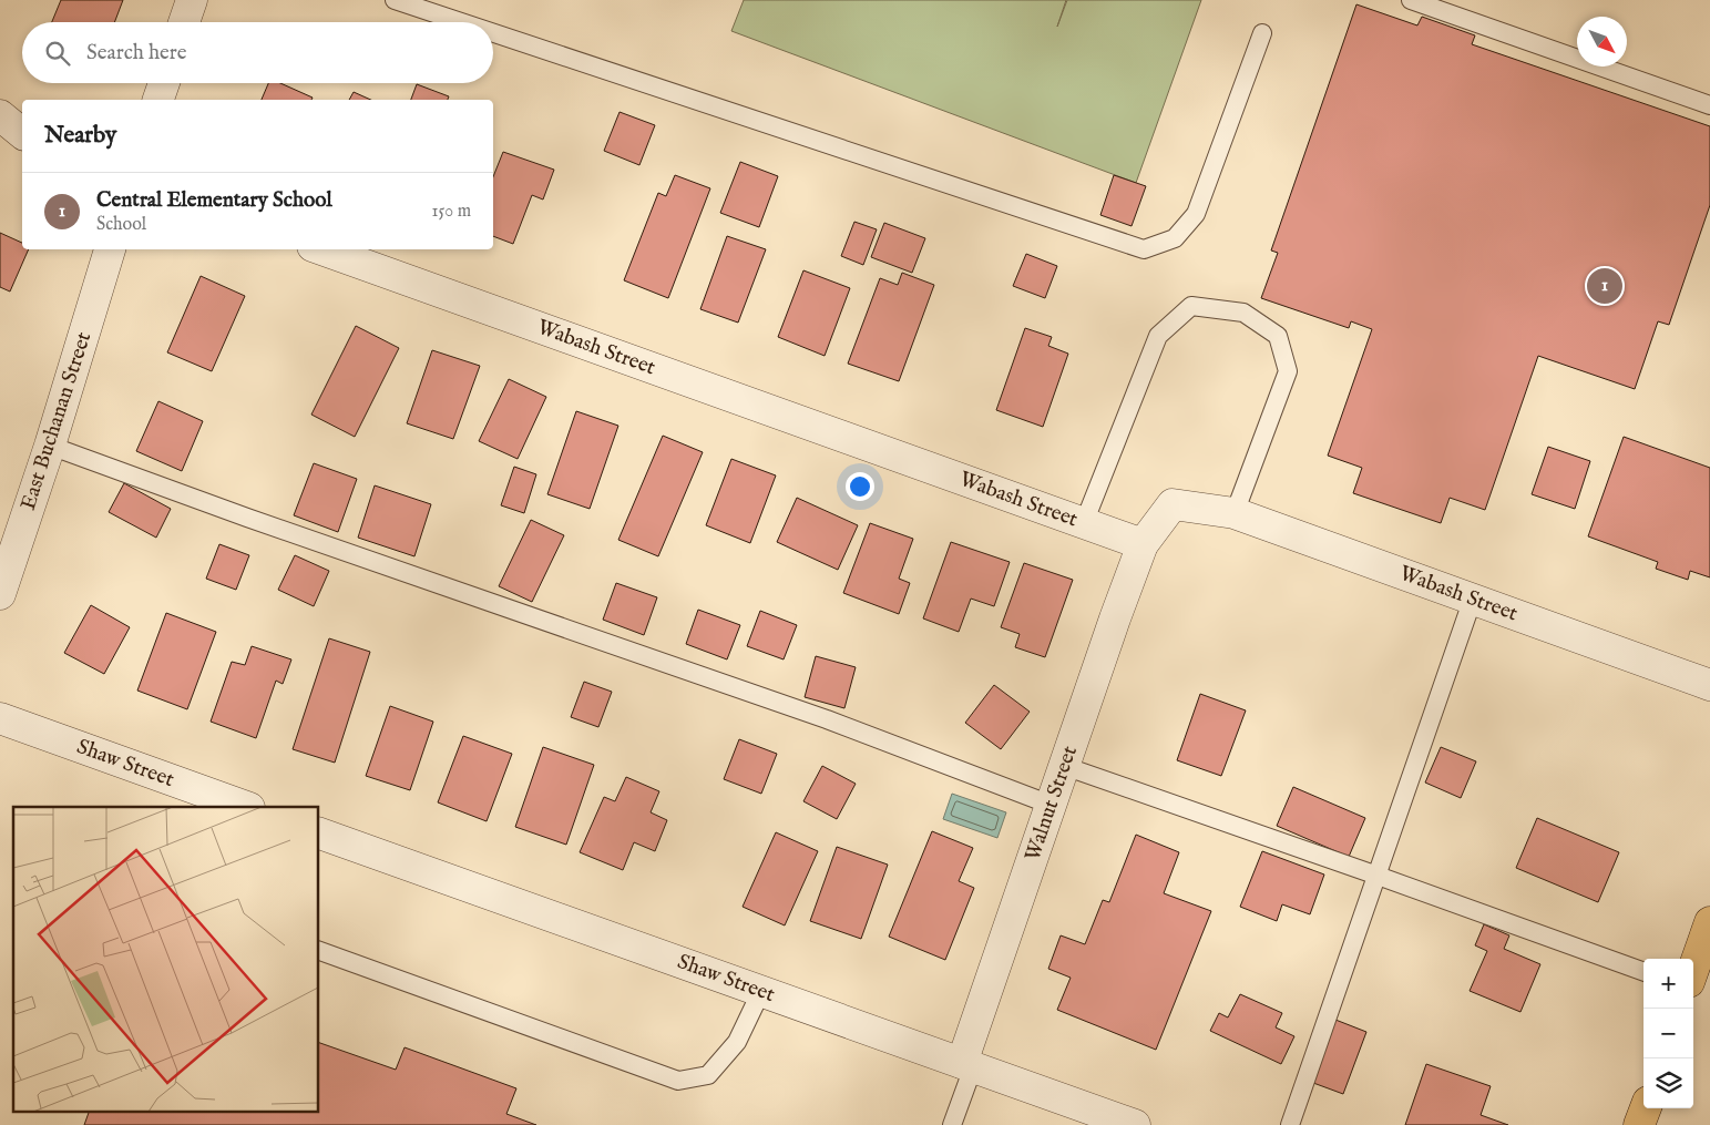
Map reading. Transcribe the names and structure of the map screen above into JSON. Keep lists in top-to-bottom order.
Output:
{
  "streets": {
    "street": [
      "Wabash Street",
      "East Buchanan Street",
      "Shaw Street",
      "Walnut Street"
    ]
  },
  "crossings": [
    ["Wabash Street", "Walnut Street"],
    ["Shaw Street", "Walnut Street"]
  ],
  "north": "bottom right",
  "page": {
    "search": "Search here",
    "heading": "Nearby",
    "list": [
      {
        "mark": "1",
        "name": "Central Elementary School",
        "note": "School",
        "value": "150 m"
      }
    ],
    "pins": "1",
    "map_buttons": ["+", "−"]
  }
}
